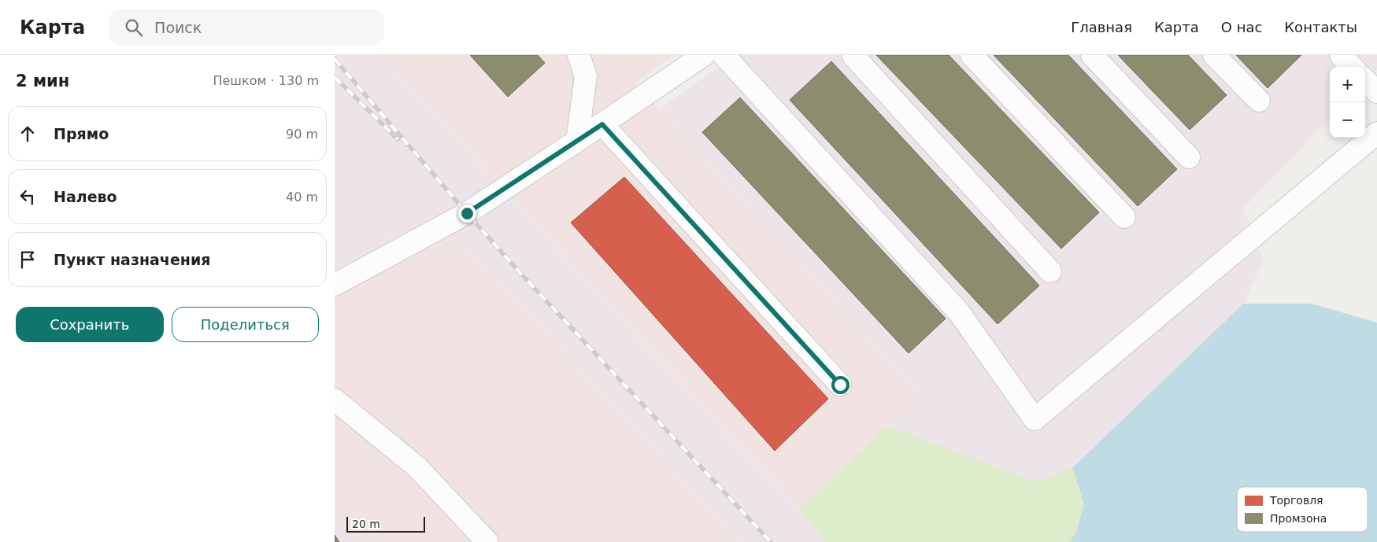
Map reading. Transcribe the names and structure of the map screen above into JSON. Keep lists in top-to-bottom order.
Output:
{
  "legend": ["Торговля", "Промзона"],
  "scale_bar": "20 m",
  "page": {
    "header": "Карта",
    "search": "Поиск",
    "nav": [
      "Главная",
      "Карта",
      "О нас",
      "Контакты"
    ],
    "heading": ["2 мин", "Пешком · 130 m"],
    "map_buttons": ["+", "−"],
    "list": [
      ["Прямо", "90 m"],
      ["Налево", "40 m"],
      "Пункт назначения"
    ],
    "buttons": ["Сохранить", "Поделиться"],
    "scale": "20 m"
  }
}
